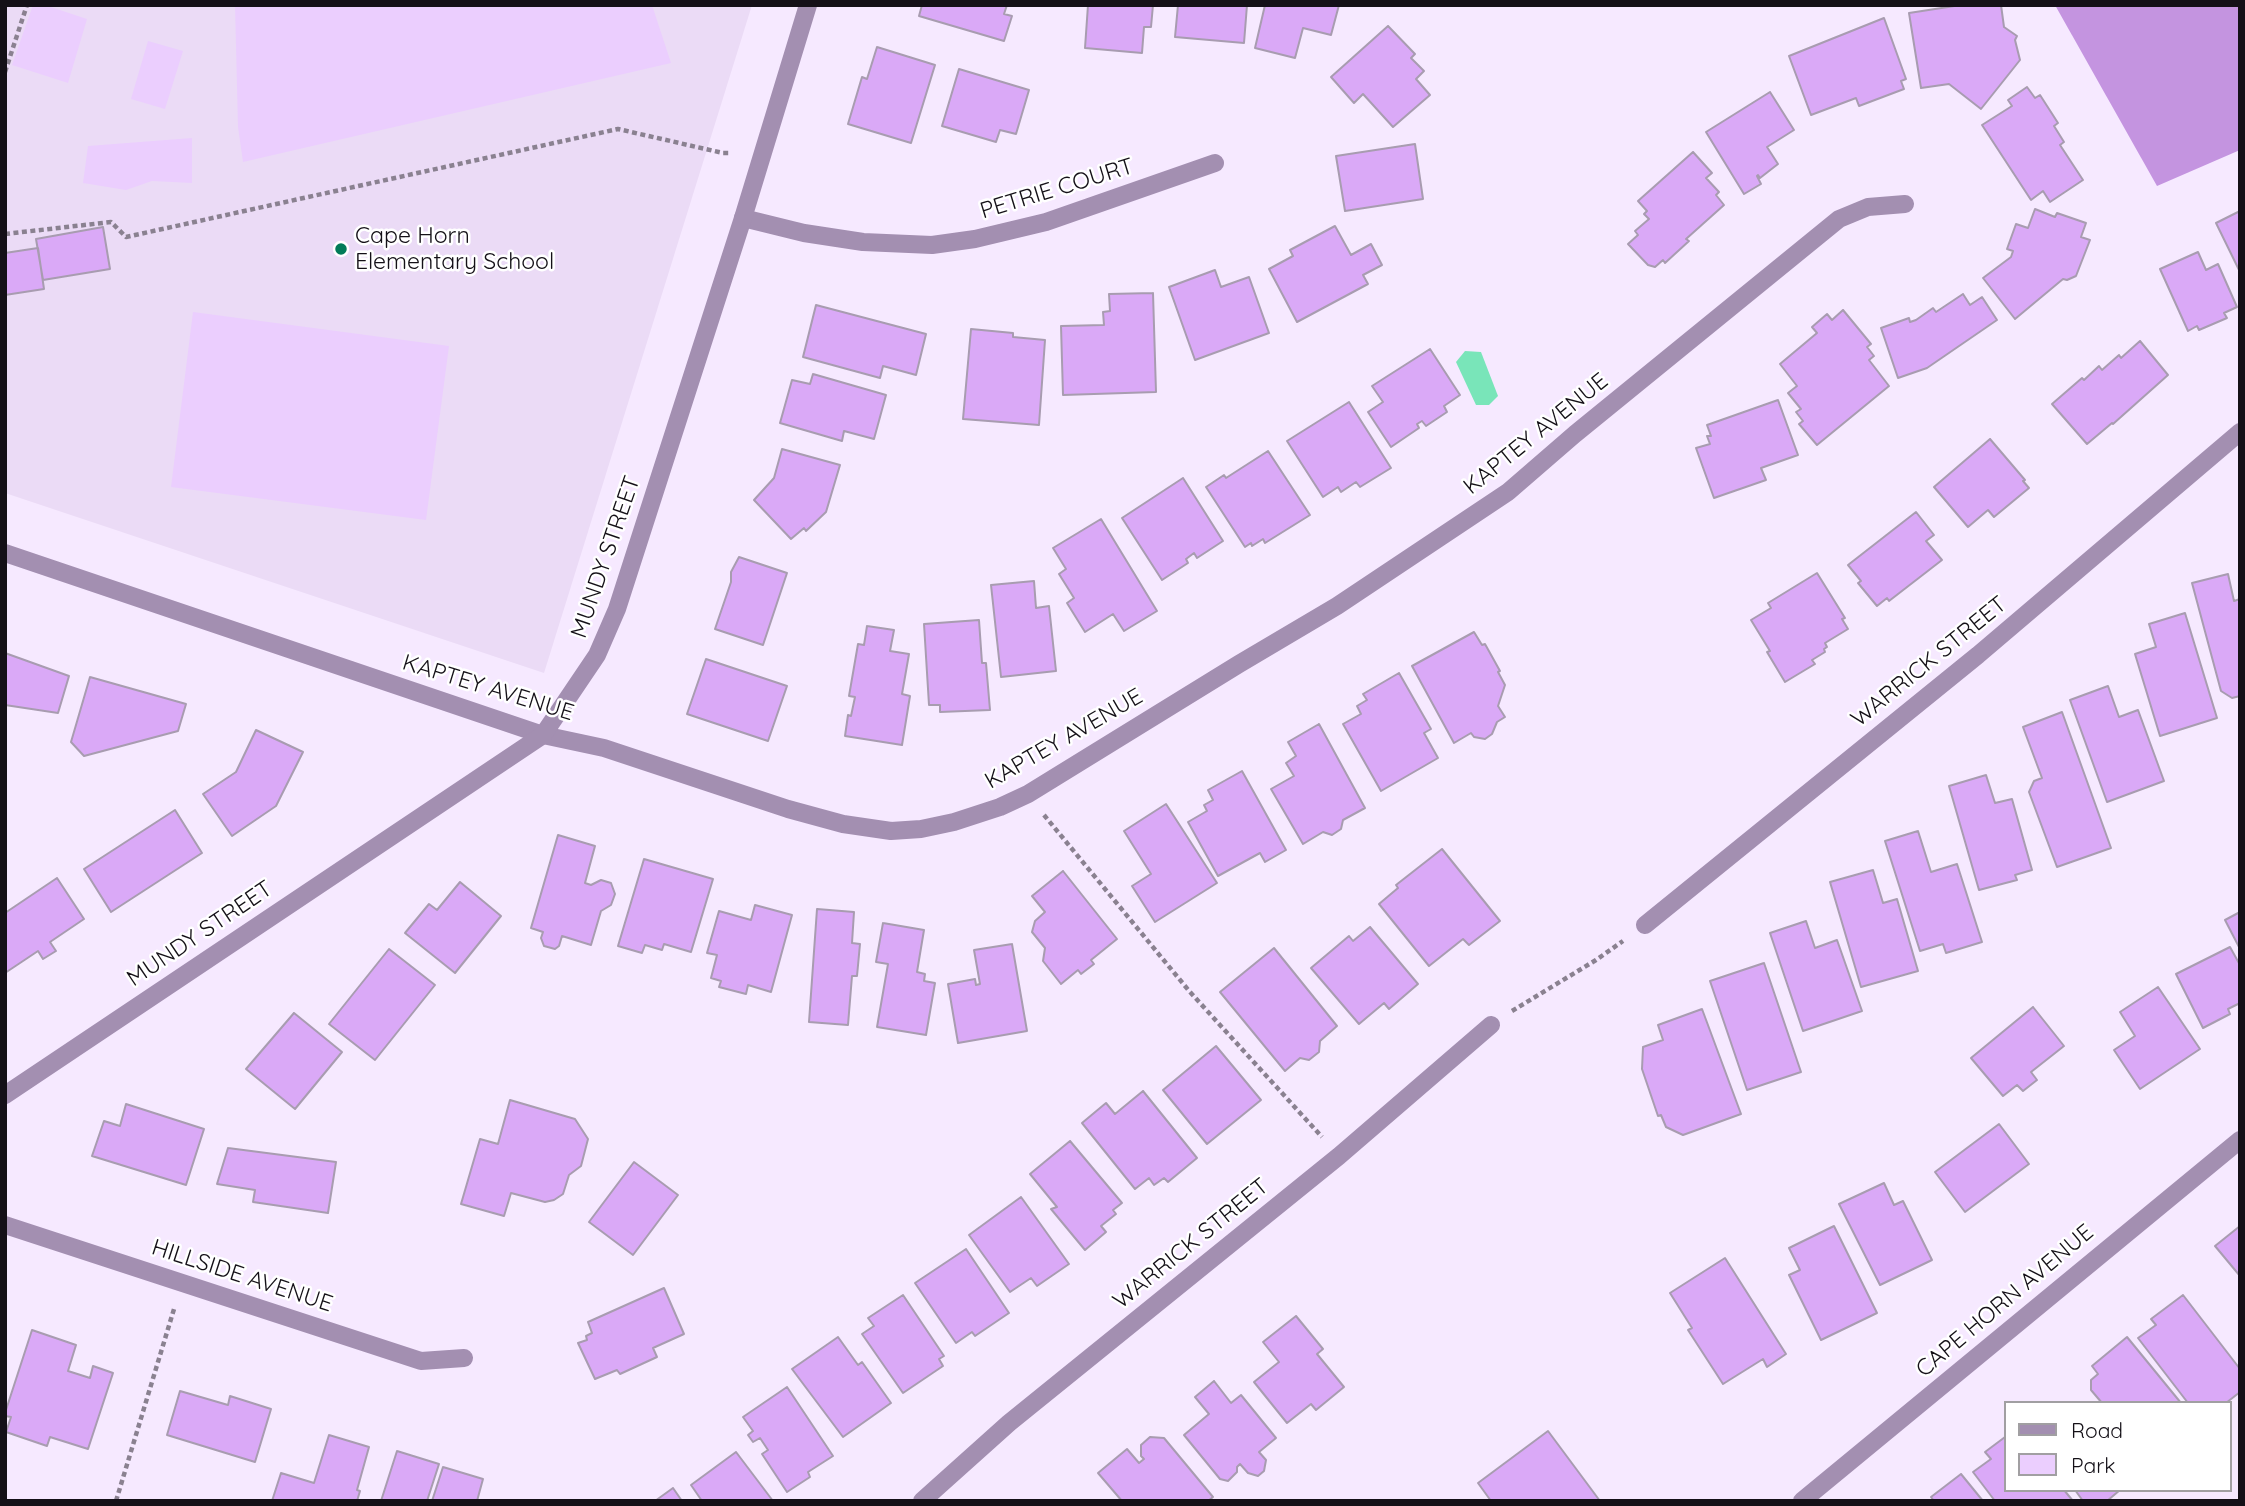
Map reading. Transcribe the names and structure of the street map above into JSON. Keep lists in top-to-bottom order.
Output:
{
  "streets": {
    "street": [
      "PETRIE COURT",
      "KAPTEY AVENUE",
      "MUNDY STREET",
      "WARRICK STREET",
      "HILLSIDE AVENUE",
      "CAPE HORN AVENUE"
    ]
  },
  "crossings": [
    ["PETRIE COURT", "MUNDY STREET"],
    ["KAPTEY AVENUE", "MUNDY STREET"]
  ],
  "places": ["Cape Horn Elementary School"],
  "legend": ["Road", "Park"]
}
